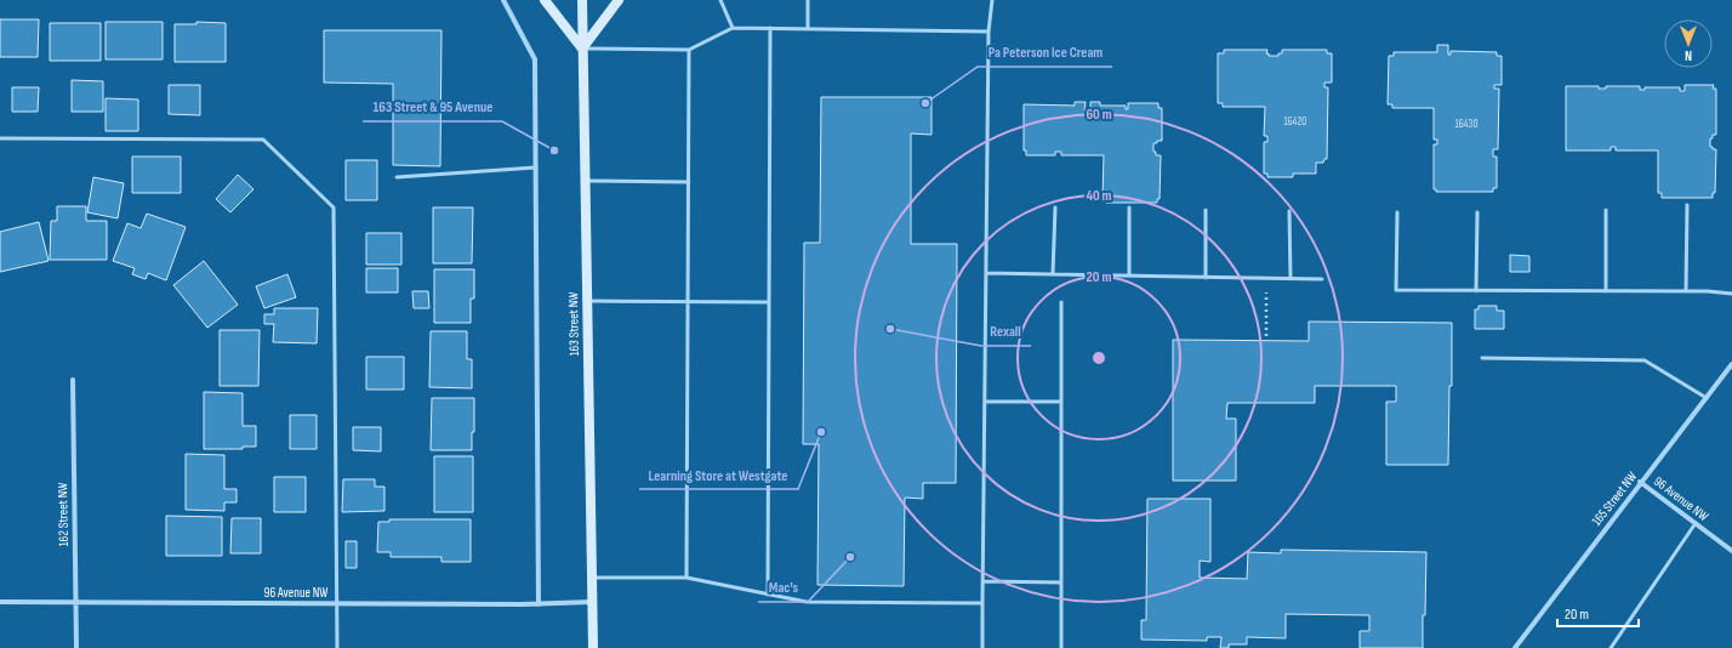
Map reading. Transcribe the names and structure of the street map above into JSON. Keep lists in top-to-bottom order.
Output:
{
  "streets": {
    "main road": ["163 Street NW"],
    "street": ["165 Street NW", "96 Avenue NW", "162 Street NW"]
  },
  "crossings": [
    ["163 Street NW", "96 Avenue NW"],
    ["165 Street NW", "96 Avenue NW"],
    ["96 Avenue NW", "162 Street NW"]
  ],
  "places": [
    "Pa Peterson Ice Cream",
    "163 Street & 95 Avenue",
    "Rexall",
    "Learning Store at Westgate",
    "Mac's"
  ],
  "house_numbers": ["16420", "16430"],
  "scale_bar": "20 m",
  "north": "bottom",
  "rings": ["60 m", "40 m", "20 m"]
}
